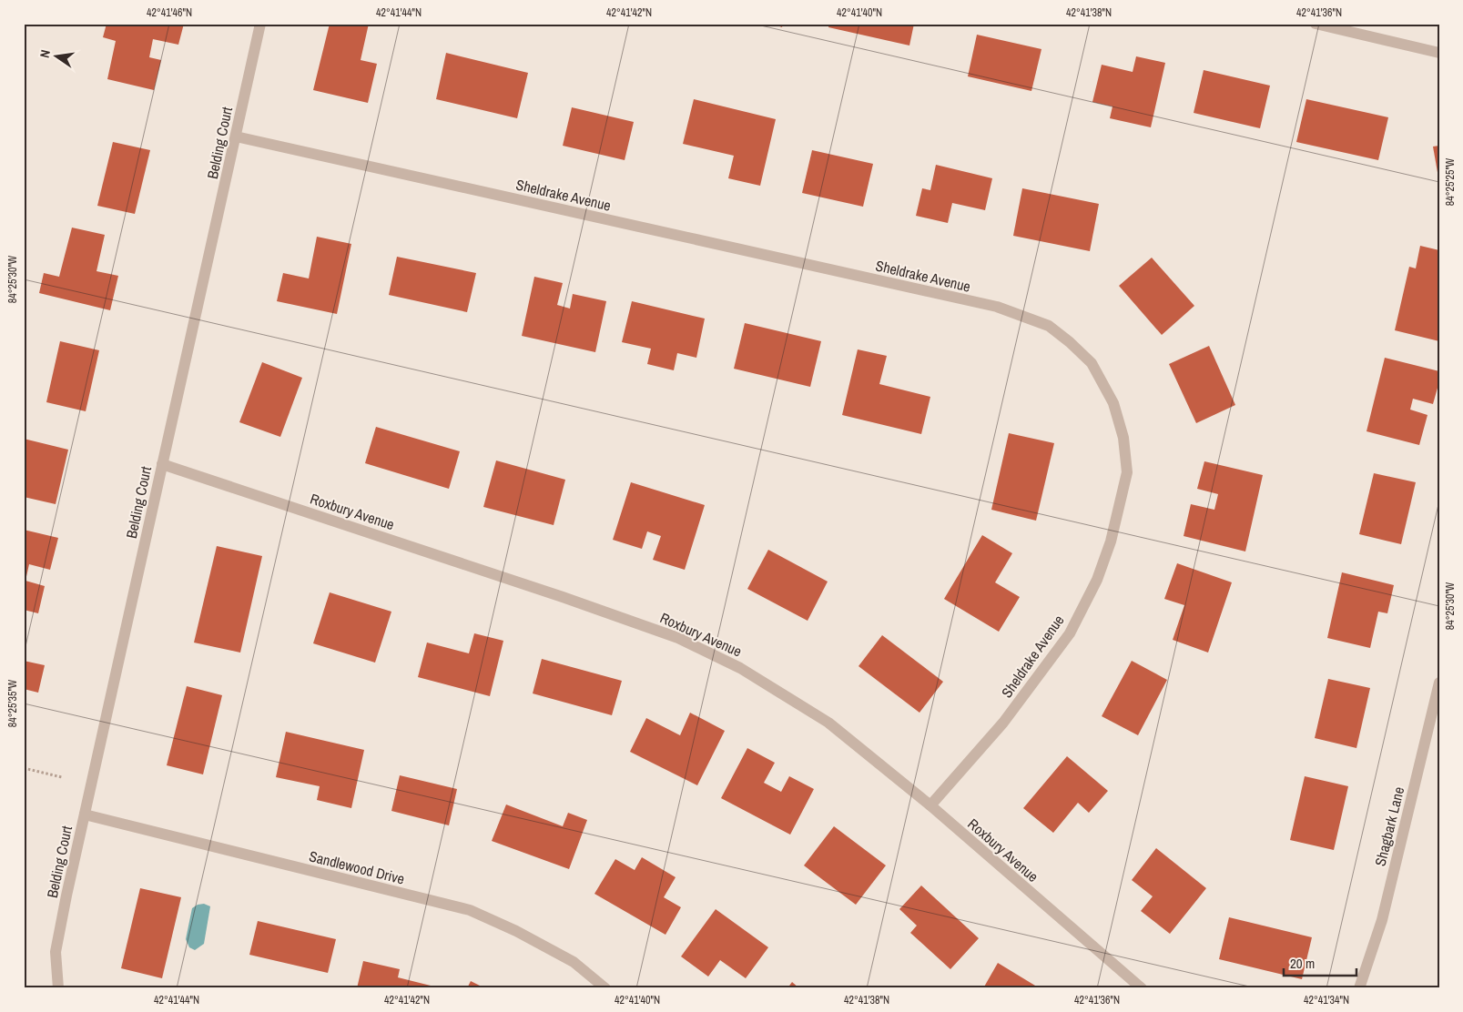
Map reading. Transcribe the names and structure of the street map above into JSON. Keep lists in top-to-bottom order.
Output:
{
  "streets": {
    "street": [
      "Belding Court",
      "Sheldrake Avenue",
      "Roxbury Avenue",
      "Shagbark Lane",
      "Sandlewood Drive"
    ]
  },
  "crossings": [
    ["Belding Court", "Sheldrake Avenue"],
    ["Belding Court", "Roxbury Avenue"],
    ["Belding Court", "Sandlewood Drive"],
    ["Sheldrake Avenue", "Roxbury Avenue"]
  ],
  "scale_bar": "20 m",
  "north": "left",
  "coordinates": [
    "42°41'46\"N",
    "42°41'44\"N",
    "42°41'42\"N",
    "42°41'40\"N",
    "42°41'38\"N",
    "42°41'36\"N",
    "84°25'25\"W",
    "84°25'30\"W",
    "84°25'35\"W",
    "42°41'34\"N"
  ]
}
